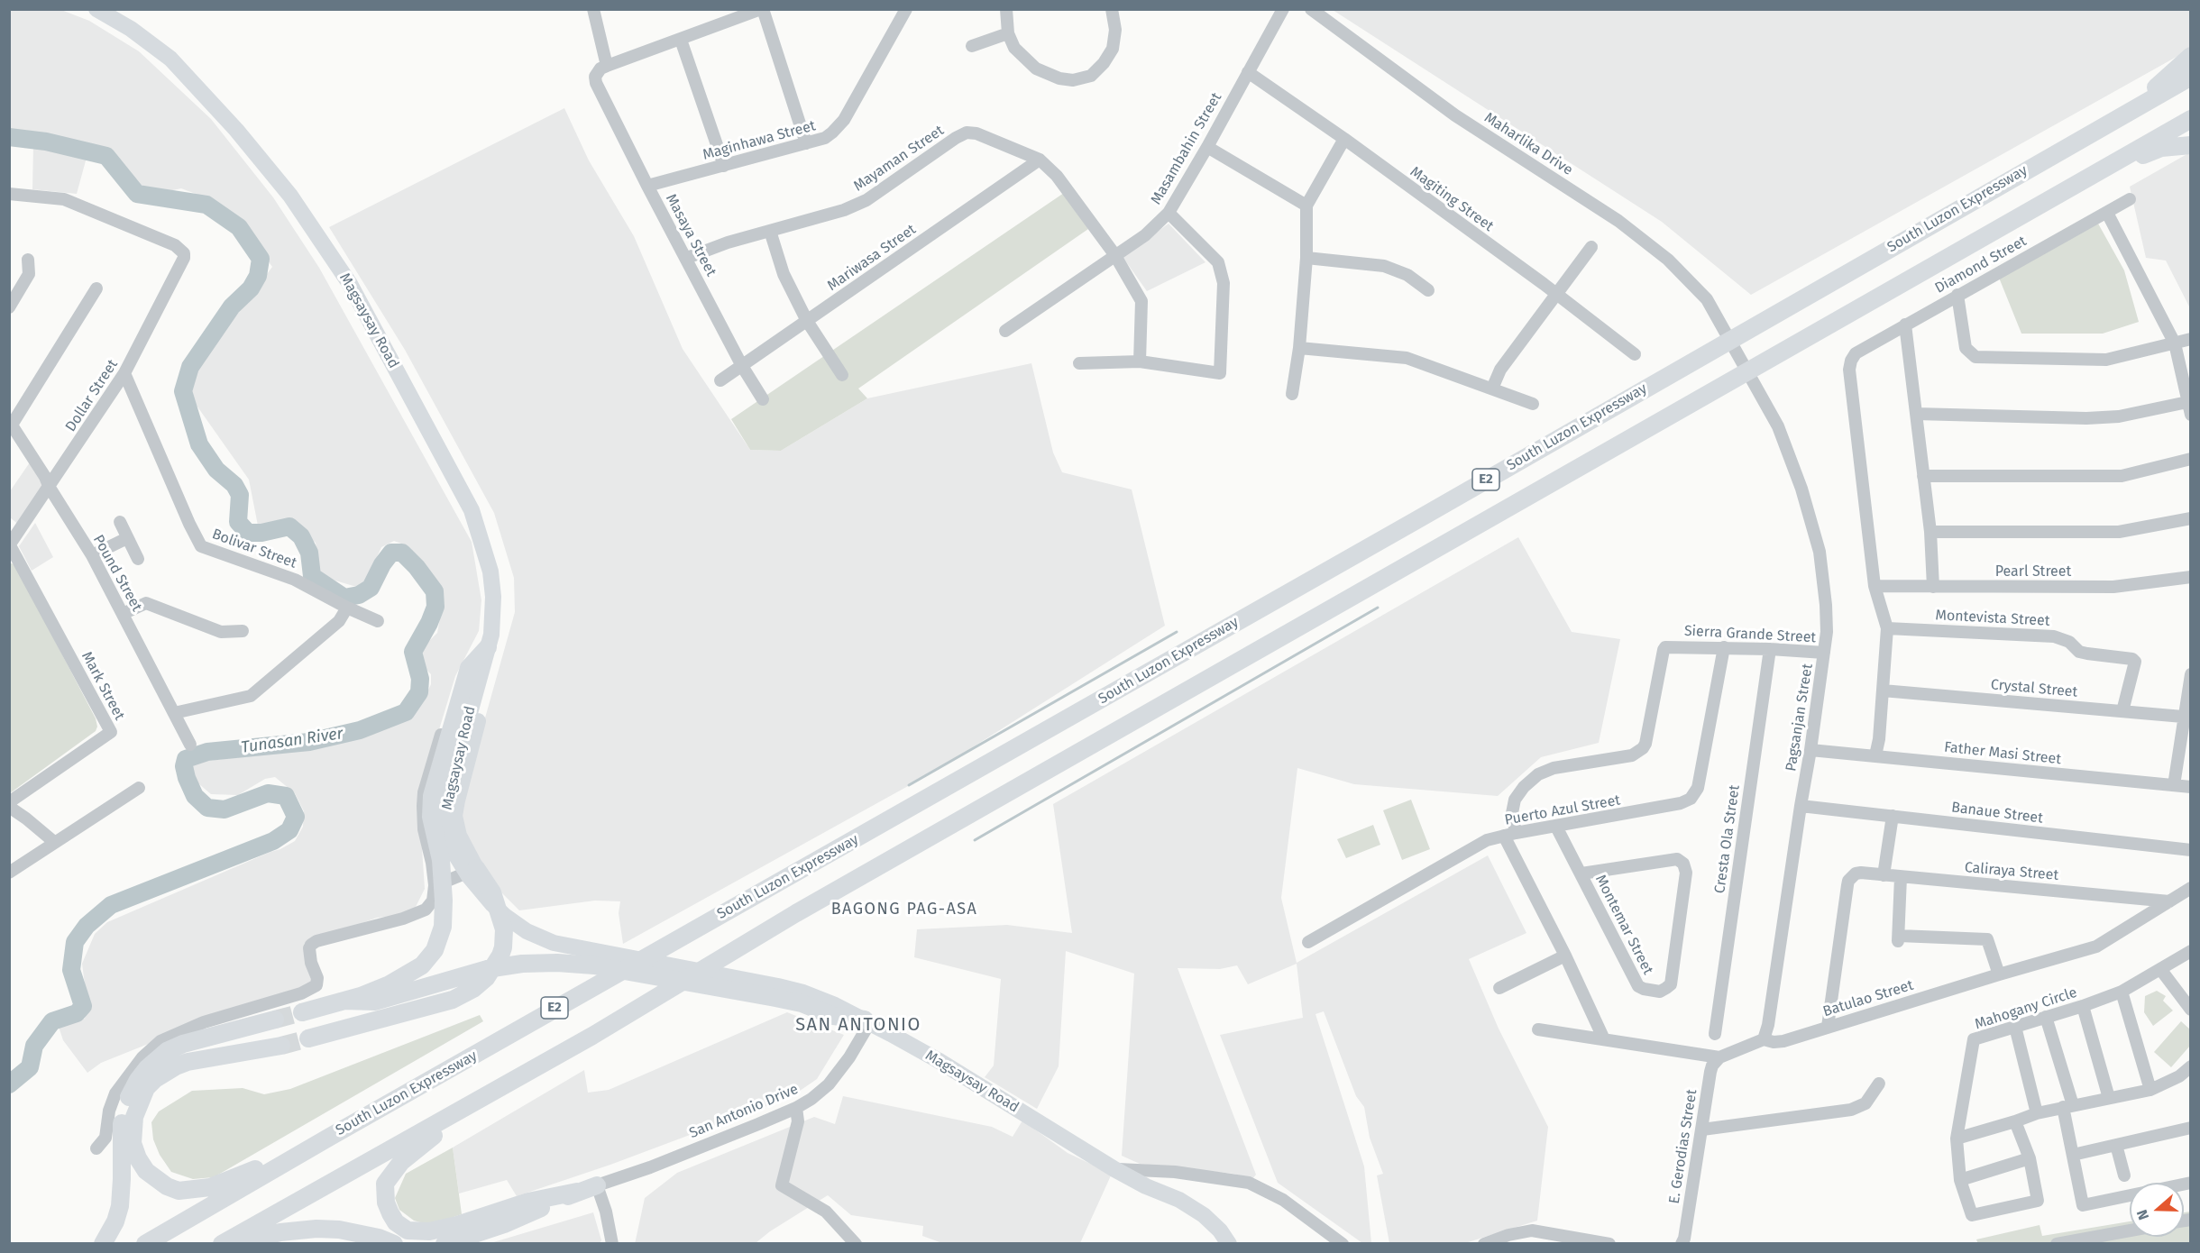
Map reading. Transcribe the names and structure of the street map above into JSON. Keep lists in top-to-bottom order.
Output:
{
  "streets": {
    "highway": ["South Luzon Expressway", "E2"],
    "main road": ["Magsaysay Road"],
    "street": [
      "Maginhawa Street",
      "Maharlika Drive",
      "Masambahin Street",
      "Mayaman Street",
      "Magiting Street",
      "Masaya Street",
      "Mariwasa Street",
      "Diamond Street",
      "Dollar Street",
      "Bolivar Street",
      "Pearl Street",
      "Pound Street",
      "Montevista Street",
      "Sierra Grande Street",
      "Mark Street",
      "Crystal Street",
      "Pagsanjan Street",
      "Father Masi Street",
      "Puerto Azul Street",
      "Banaue Street",
      "Cresta Ola Street",
      "Caliraya Street",
      "Montemar Street",
      "Batulao Street",
      "Mahogany Circle",
      "San Antonio Drive",
      "E. Gerodias Street"
    ]
  },
  "crossings": [
    ["Maginhawa Street", "Masaya Street"],
    ["Maharlika Drive", "Pagsanjan Street"],
    ["Masambahin Street", "Mayaman Street"],
    ["Masambahin Street", "Magiting Street"],
    ["Mayaman Street", "Masaya Street"],
    ["Mayaman Street", "Mariwasa Street"],
    ["Masaya Street", "Mariwasa Street"],
    ["Diamond Street", "Pearl Street"],
    ["Magsaysay Road", "San Antonio Drive"],
    ["Dollar Street", "Bolivar Street"],
    ["Dollar Street", "Pound Street"],
    ["Dollar Street", "Mark Street"],
    ["Montevista Street", "Crystal Street"],
    ["Sierra Grande Street", "Pagsanjan Street"],
    ["Sierra Grande Street", "Puerto Azul Street"],
    ["Sierra Grande Street", "Cresta Ola Street"],
    ["Pagsanjan Street", "Father Masi Street"],
    ["Pagsanjan Street", "Banaue Street"],
    ["Pagsanjan Street", "Batulao Street"],
    ["Puerto Azul Street", "Montemar Street"],
    ["Caliraya Street", "Batulao Street"],
    ["Batulao Street", "E. Gerodias Street"]
  ],
  "districts": ["BAGONG PAG-ASA", "SAN ANTONIO"],
  "water": ["Tunasan River"],
  "north": "left"
}
